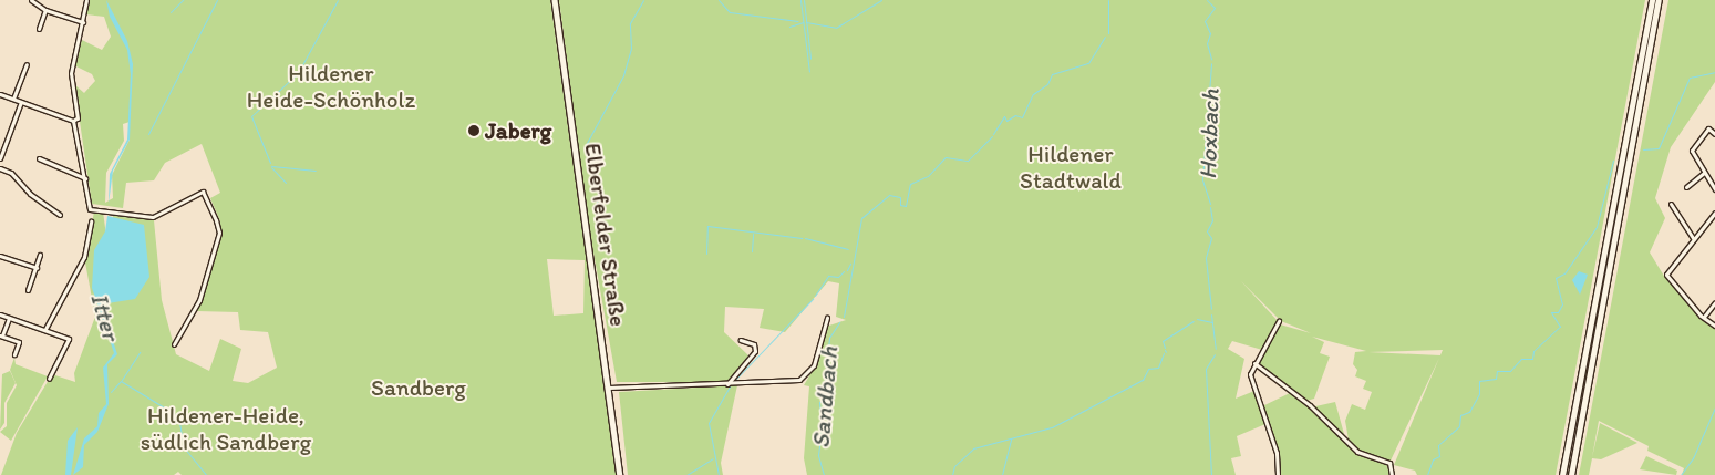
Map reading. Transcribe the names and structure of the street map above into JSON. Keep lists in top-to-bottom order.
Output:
{
  "streets": {
    "main road": ["Elberfelder Straße"]
  },
  "water": ["Hoxbach", "Itter", "Sandbach"],
  "parks": [
    "Hildener Heide-Schönholz",
    "Hildener Stadtwald",
    "Sandberg",
    "Hildener-Heide, südlich Sandberg"
  ],
  "places": ["Jaberg"]
}
